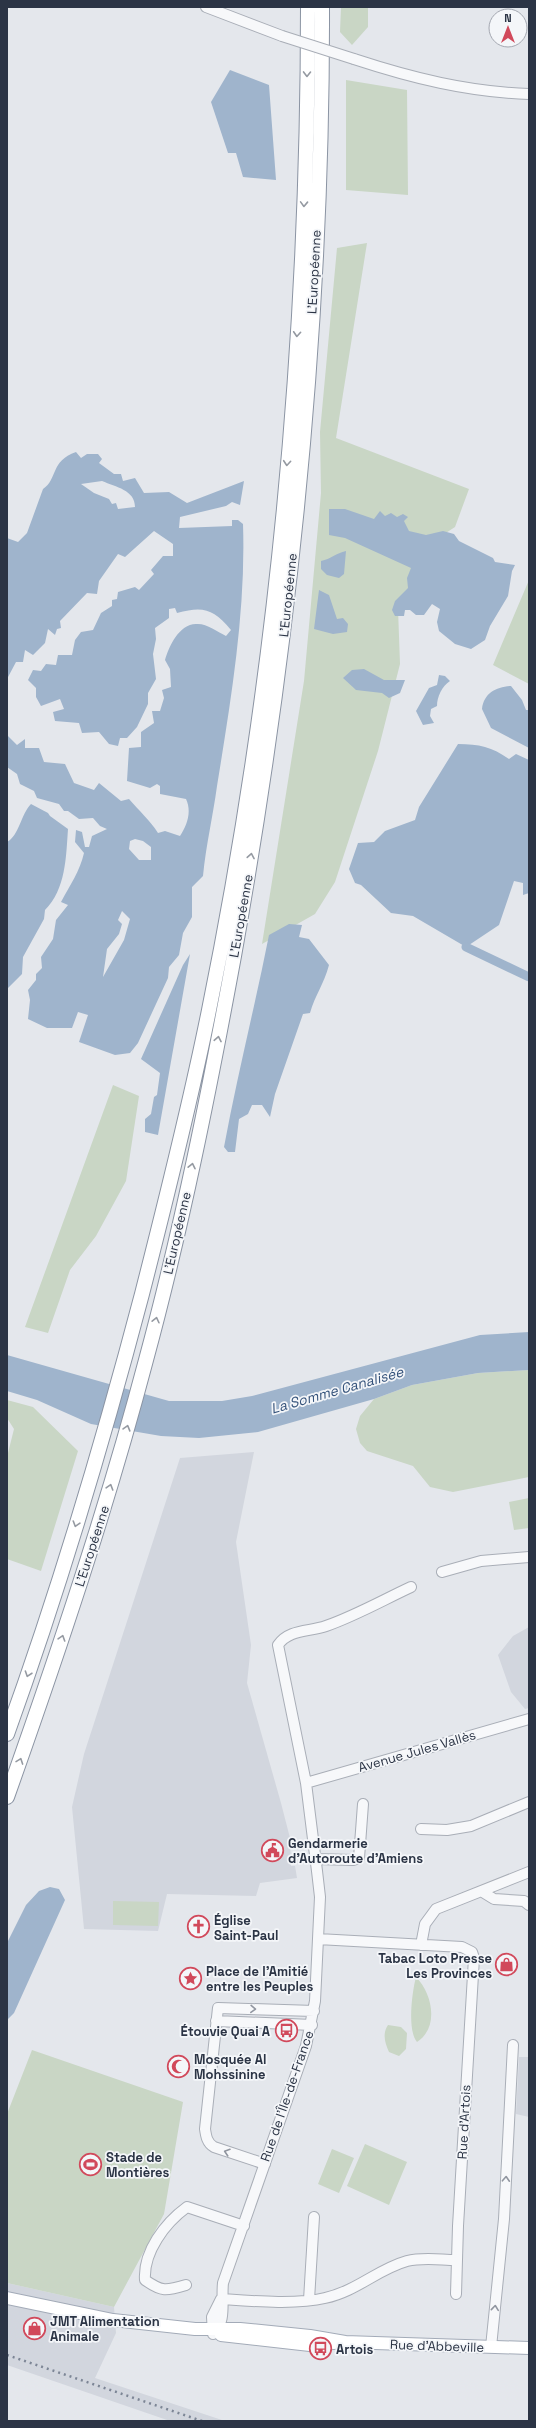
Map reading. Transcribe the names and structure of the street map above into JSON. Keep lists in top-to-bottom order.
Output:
{
  "streets": {
    "highway": ["L'Européenne"],
    "main road": ["Rue d'Abbeville"],
    "street": ["Avenue Jules Vallès", "Rue de l'Île-de-France", "Rue d'Artois"]
  },
  "crossings": [
    ["Avenue Jules Vallès", "Rue de l'Île-de-France"],
    ["Rue de l'Île-de-France", "Rue d'Abbeville"]
  ],
  "water": ["La Somme Canalisée"],
  "places": {
    "public building": ["Gendarmerie d'Autoroute d'Amiens"],
    "church": ["Église Saint-Paul"],
    "shop": ["Tabac Loto Presse Les Provinces", "JMT Alimentation Animale"],
    "place": ["Place de l'Amitié entre les Peuples"],
    "bus stop": ["Étouvie Quai A", "Artois"],
    "mosque": ["Mosquée Al Mohssinine"],
    "sports": ["Stade de Montières"]
  },
  "north": "top"
}
